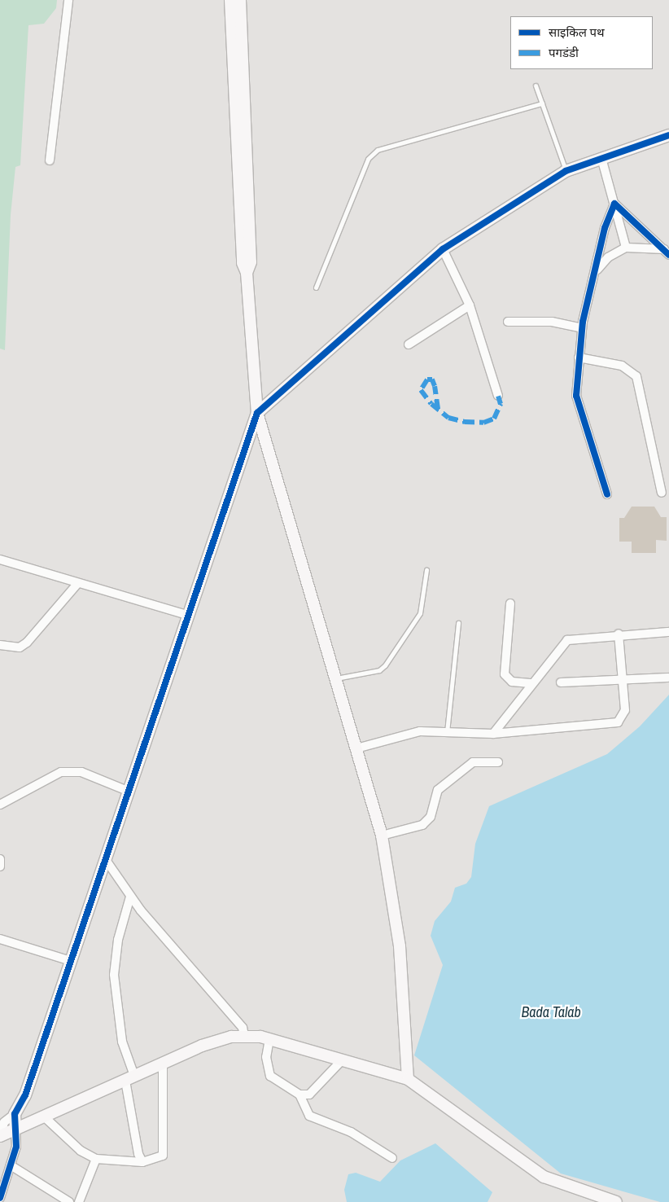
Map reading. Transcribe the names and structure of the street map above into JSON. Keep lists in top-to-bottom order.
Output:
{
  "water": ["Bada Talab"],
  "legend": ["साइकिल पथ", "पगडंडी"]
}
